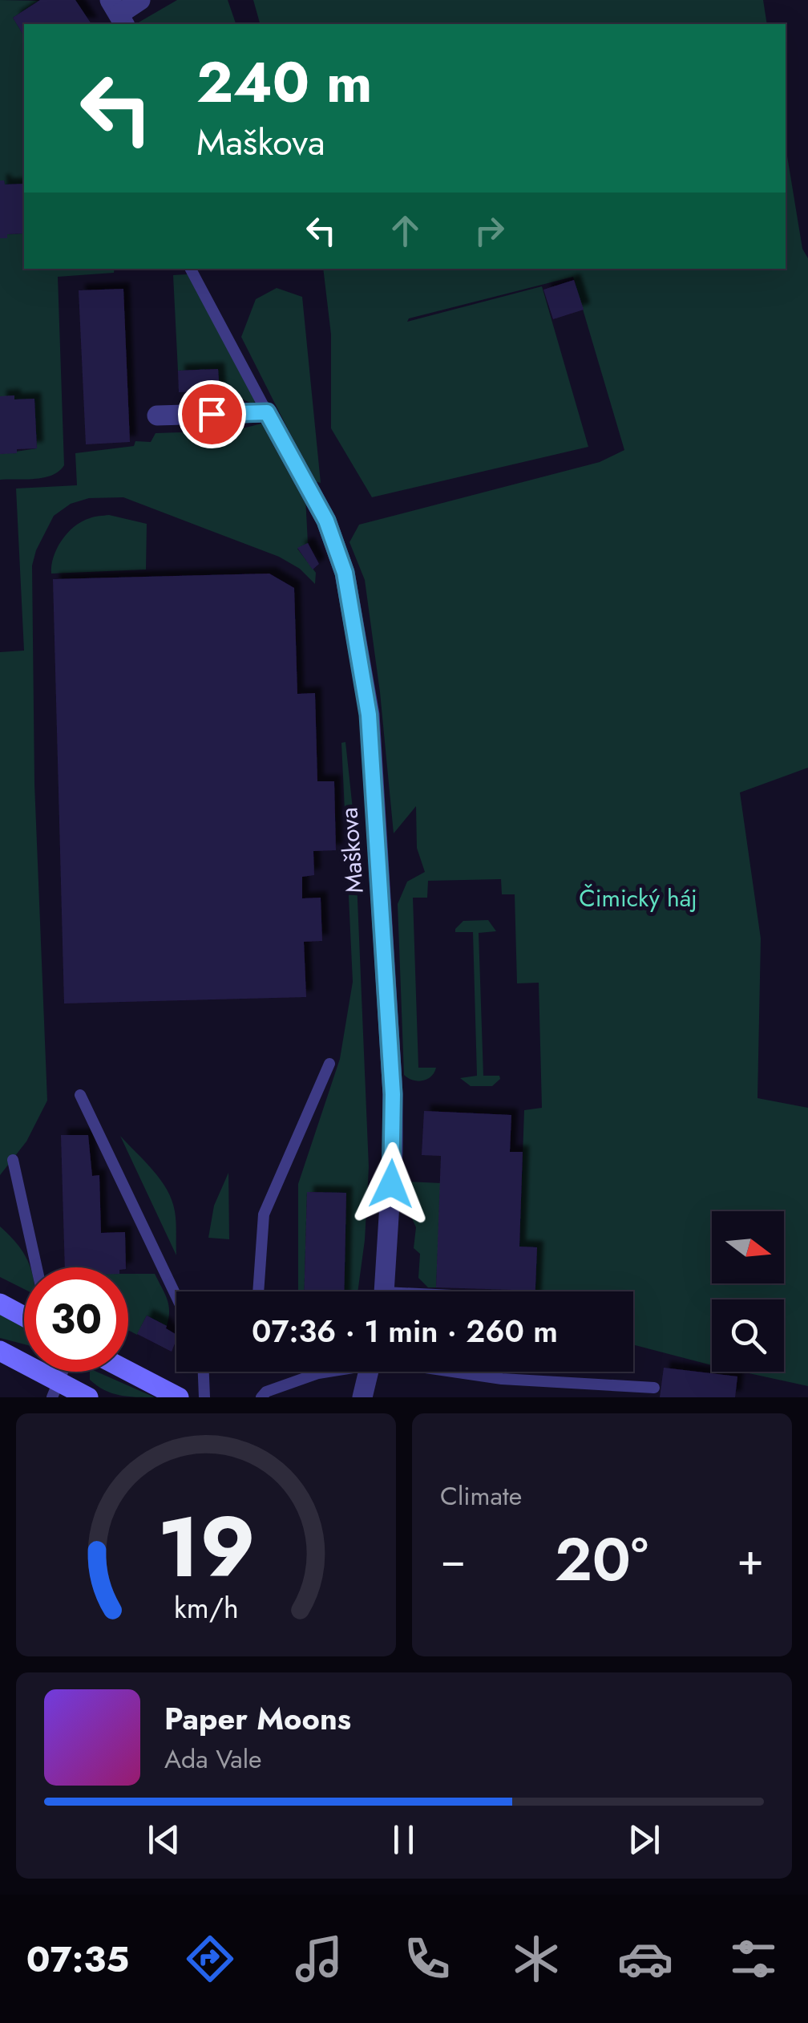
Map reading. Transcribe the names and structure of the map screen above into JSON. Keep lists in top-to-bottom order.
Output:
{
  "streets": {
    "street": ["Maškova"]
  },
  "parks": ["Čimický háj"],
  "north": "right",
  "page": {
    "turn": ["240 m", "Maškova"],
    "limit": "30",
    "trip": "07:36 · 1 min · 260 m",
    "tile": "Climate",
    "heat": ["−", "20°", "+"],
    "song": ["Paper Moons", "Ada Vale"],
    "tabs": "07:35",
    "gauge": ["19", "km/h"]
  }
}
